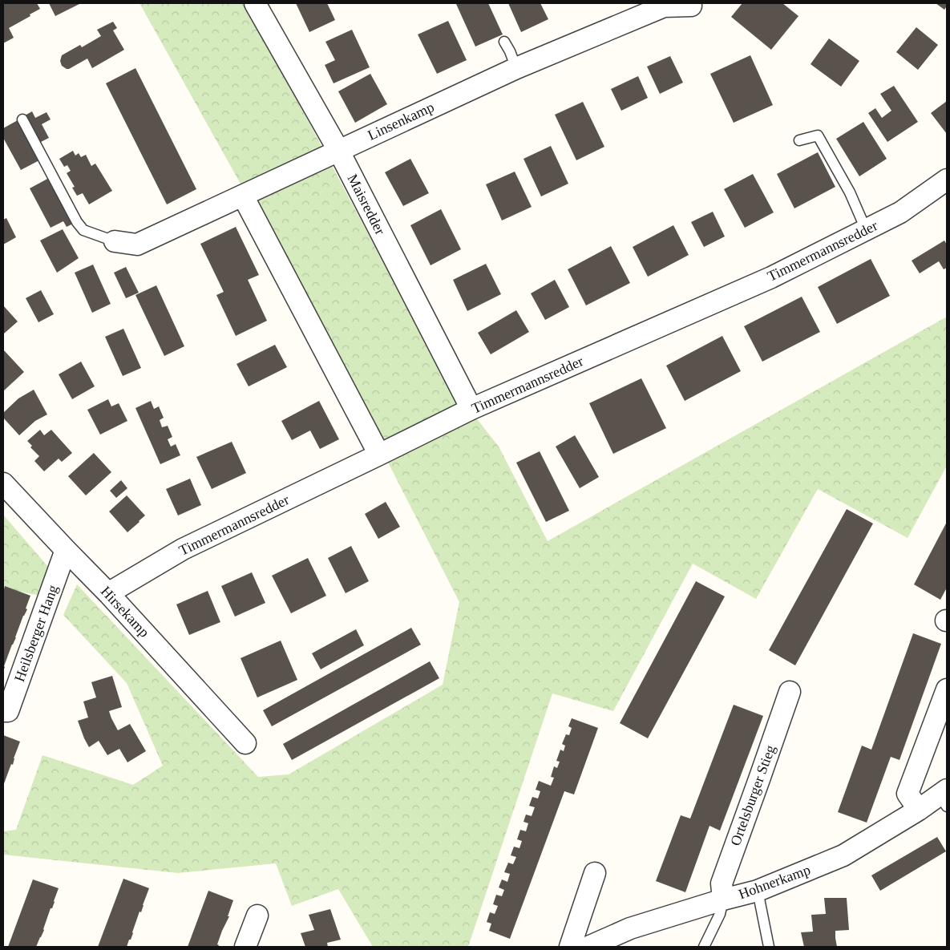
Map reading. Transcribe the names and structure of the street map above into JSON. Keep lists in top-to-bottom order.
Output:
{
  "streets": {
    "street": [
      "Linsenkamp",
      "Maisredder",
      "Timmermannsredder",
      "Hirsekamp",
      "Heilsberger Hang",
      "Ortelsburger Stieg",
      "Hohnerkamp"
    ]
  },
  "crossings": [
    ["Linsenkamp", "Maisredder"],
    ["Maisredder", "Timmermannsredder"],
    ["Timmermannsredder", "Hirsekamp"],
    ["Hirsekamp", "Heilsberger Hang"],
    ["Ortelsburger Stieg", "Hohnerkamp"]
  ]
}
